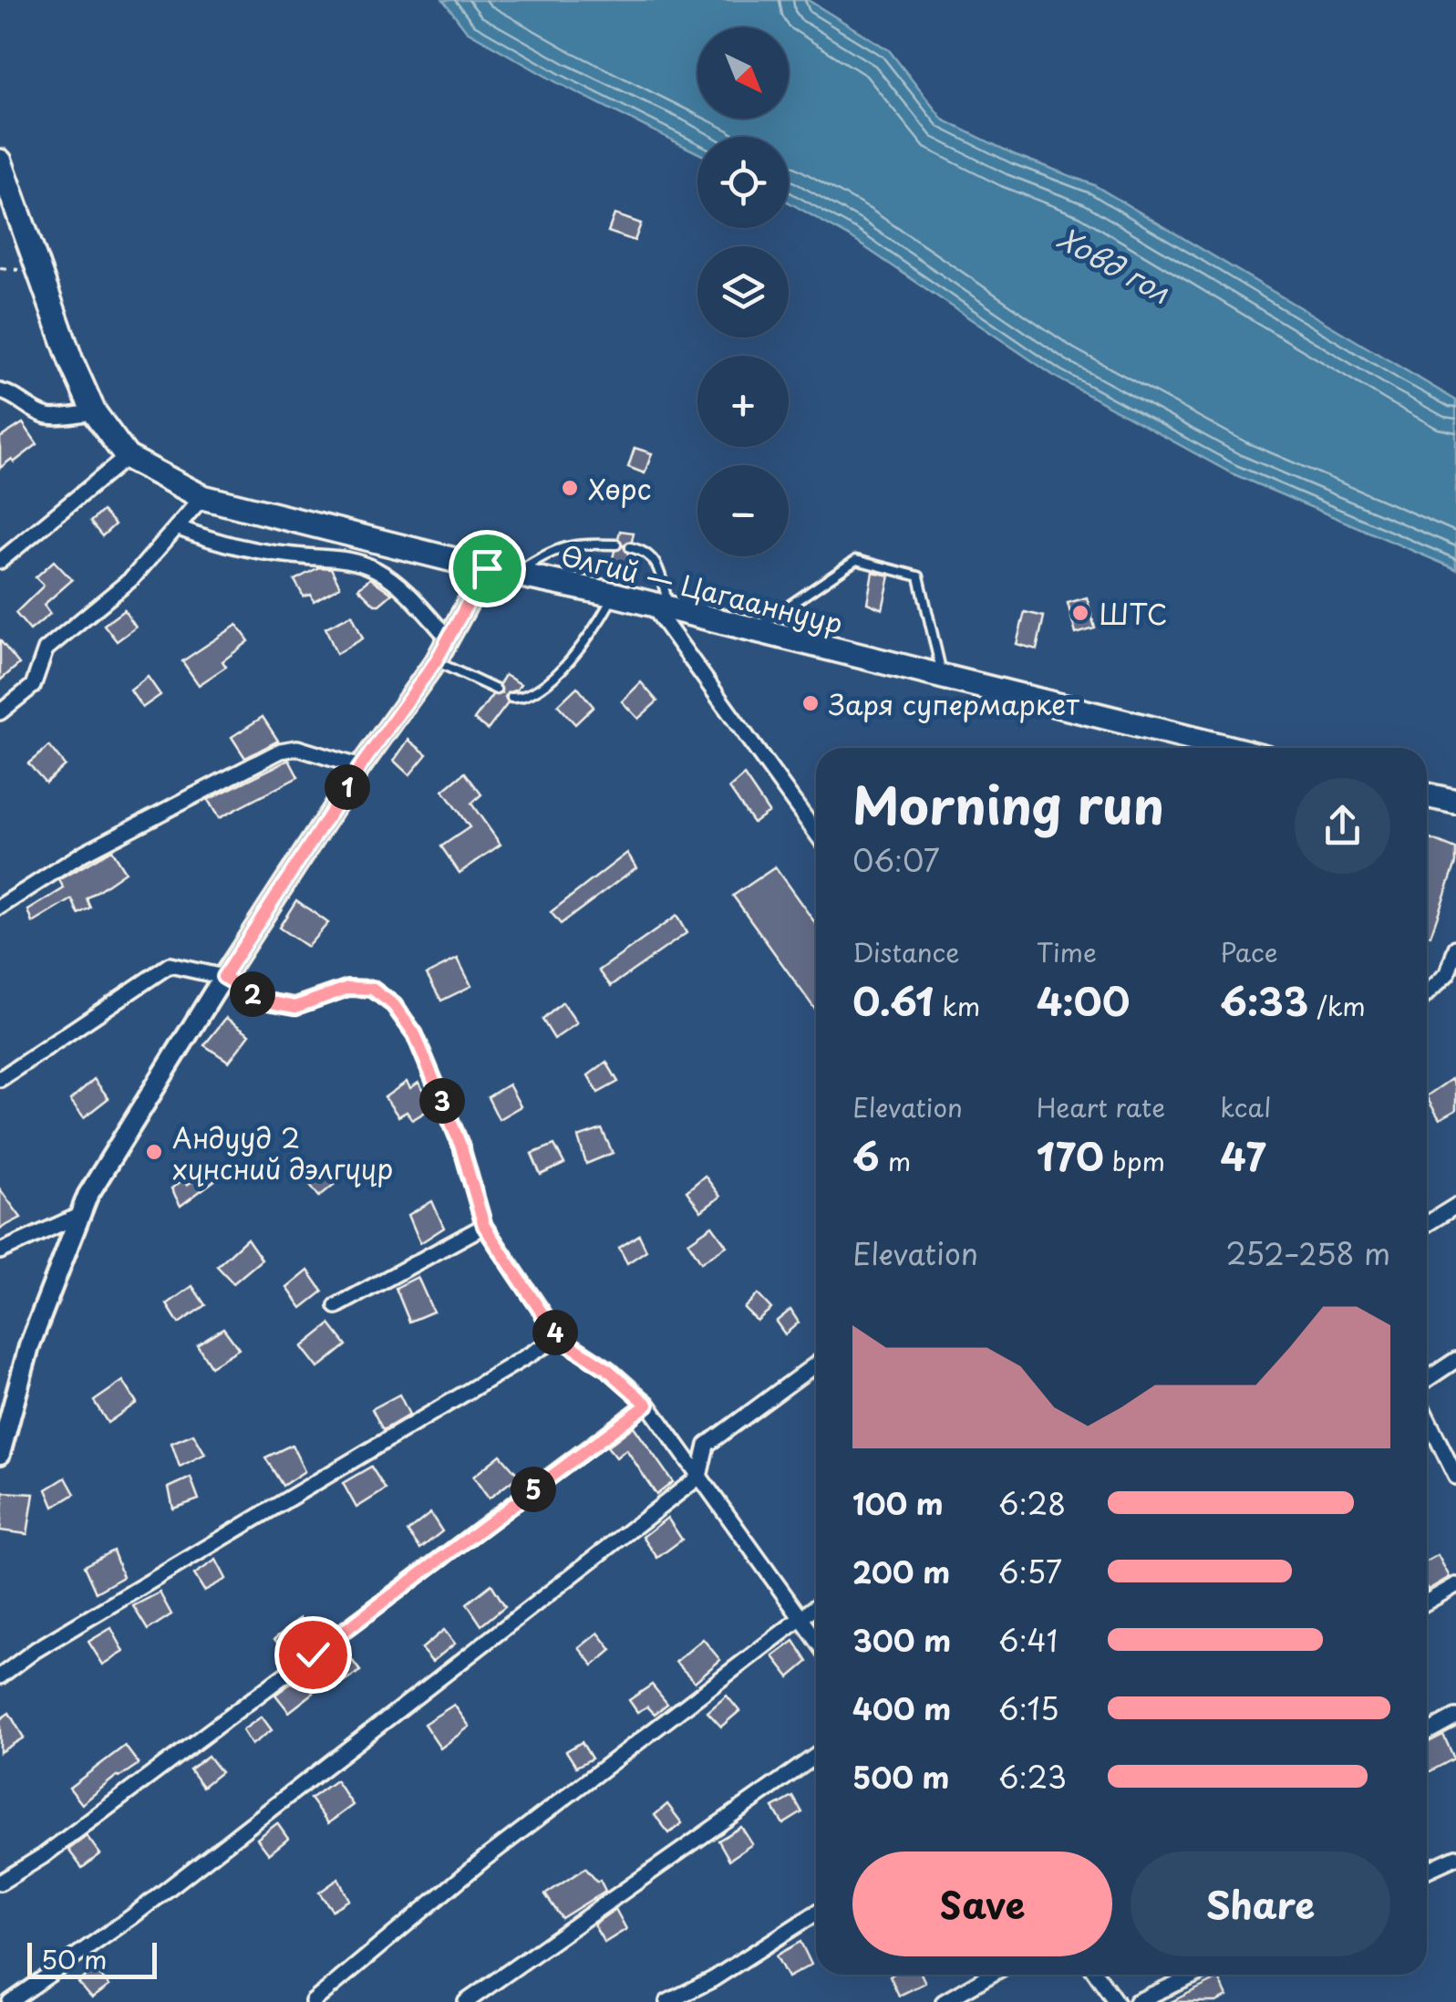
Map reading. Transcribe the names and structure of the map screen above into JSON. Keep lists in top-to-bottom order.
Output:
{
  "streets": {
    "highway": ["Өлгий — Цагааннуур"]
  },
  "water": ["Ховд гол"],
  "places": [
    "Хөрс",
    "ШТС",
    "Заря супермаркет",
    "Андууд 2 хүнсний дэлгүүр"
  ],
  "scale_bar": "50 m",
  "north": "bottom right",
  "page": {
    "map_buttons": ["+", "−"],
    "heading": ["Morning run", "06:07"],
    "pins": [
      "1",
      "2",
      "3",
      "4",
      "5"
    ],
    "stats": [
      ["Distance", "0.61 km"],
      ["Time", "4:00"],
      ["Pace", "6:33 /km"],
      ["Elevation", "6 m"],
      ["Heart rate", "170 bpm"],
      ["kcal", "47"]
    ],
    "chart": ["Elevation", "252–258 m"],
    "list": [
      {
        "name": "100 m",
        "note": "6:28"
      },
      {
        "name": "200 m",
        "note": "6:57"
      },
      {
        "name": "300 m",
        "note": "6:41"
      },
      {
        "name": "400 m",
        "note": "6:15"
      },
      {
        "name": "500 m",
        "note": "6:23"
      }
    ],
    "buttons": ["Save", "Share"],
    "scale": "50 m"
  }
}
